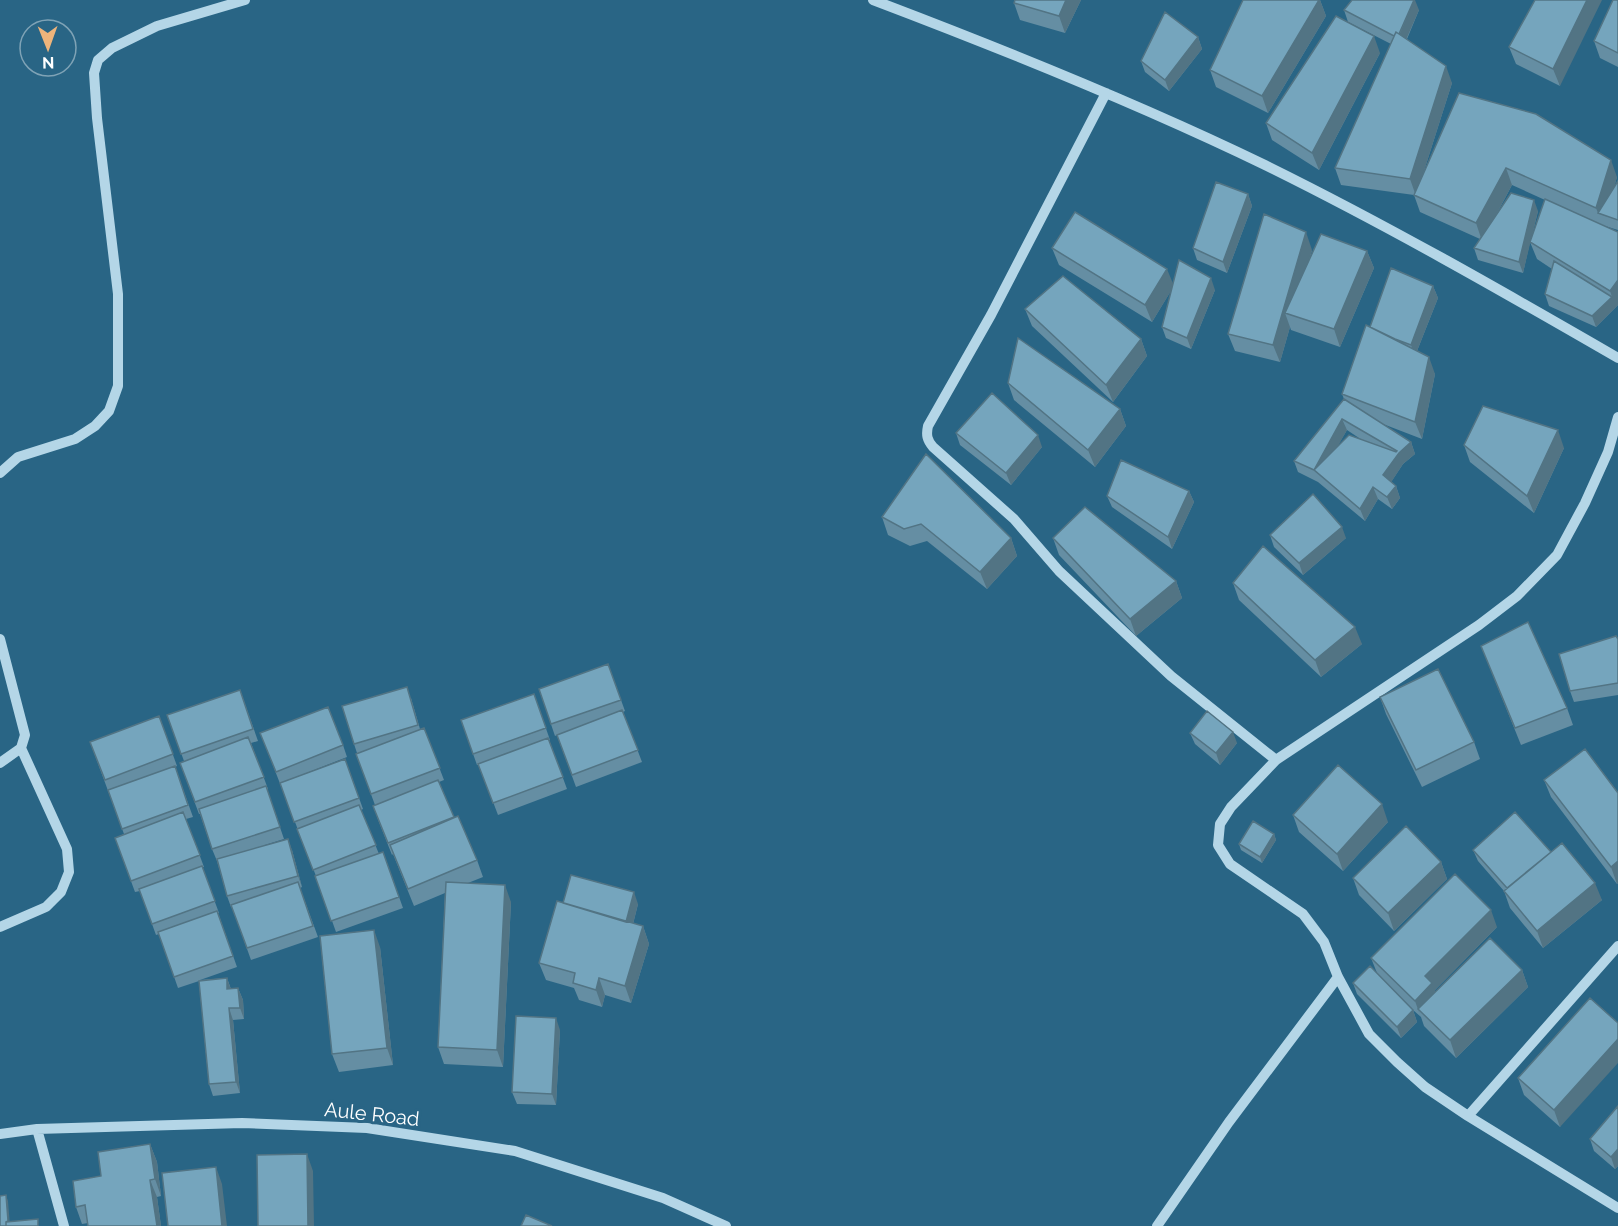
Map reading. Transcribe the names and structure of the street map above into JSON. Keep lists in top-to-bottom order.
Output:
{
  "streets": {
    "street": ["Aule Road"]
  },
  "north": "bottom"
}
